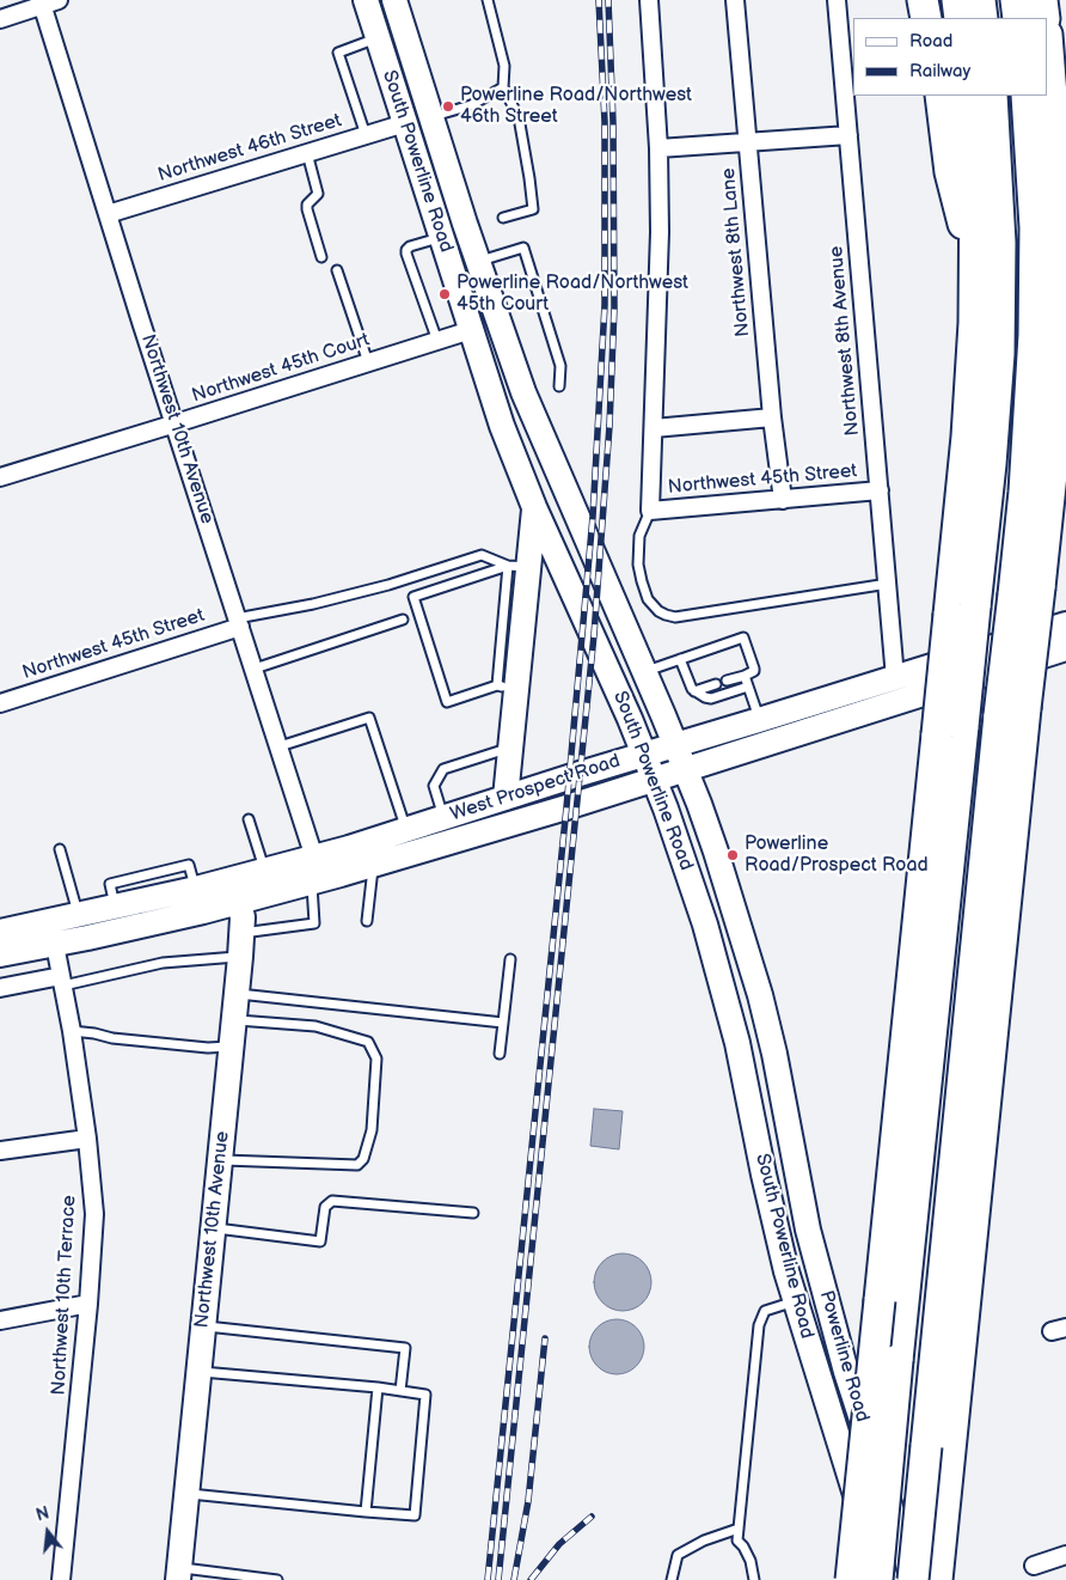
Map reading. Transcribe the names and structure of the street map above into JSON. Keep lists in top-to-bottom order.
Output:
{
  "streets": {
    "main road": [
      "South Powerline Road",
      "Northwest 10th Avenue",
      "West Prospect Road",
      "Powerline Road"
    ],
    "street": [
      "Northwest 46th Street",
      "Northwest 8th Lane",
      "Northwest 8th Avenue",
      "Northwest 45th Court",
      "Northwest 45th Street",
      "Northwest 10th Terrace"
    ]
  },
  "crossings": [
    ["Northwest 46th Street", "South Powerline Road"],
    ["Northwest 46th Street", "Northwest 10th Avenue"],
    ["South Powerline Road", "Northwest 45th Court"],
    ["South Powerline Road", "West Prospect Road"],
    ["South Powerline Road", "Powerline Road"],
    ["Northwest 8th Lane", "Northwest 45th Street"],
    ["Northwest 8th Avenue", "Northwest 45th Street"],
    ["Northwest 8th Avenue", "West Prospect Road"],
    ["Northwest 45th Court", "Northwest 10th Avenue"],
    ["Northwest 10th Avenue", "Northwest 45th Street"],
    ["Northwest 10th Avenue", "West Prospect Road"],
    ["West Prospect Road", "Northwest 10th Terrace"]
  ],
  "places": ["Powerline Road/Northwest 46th Street", "Powerline Road/Northwest 45th Court", "Powerline Road/Prospect Road"],
  "legend": ["Road", "Railway"],
  "north": "top"
}
